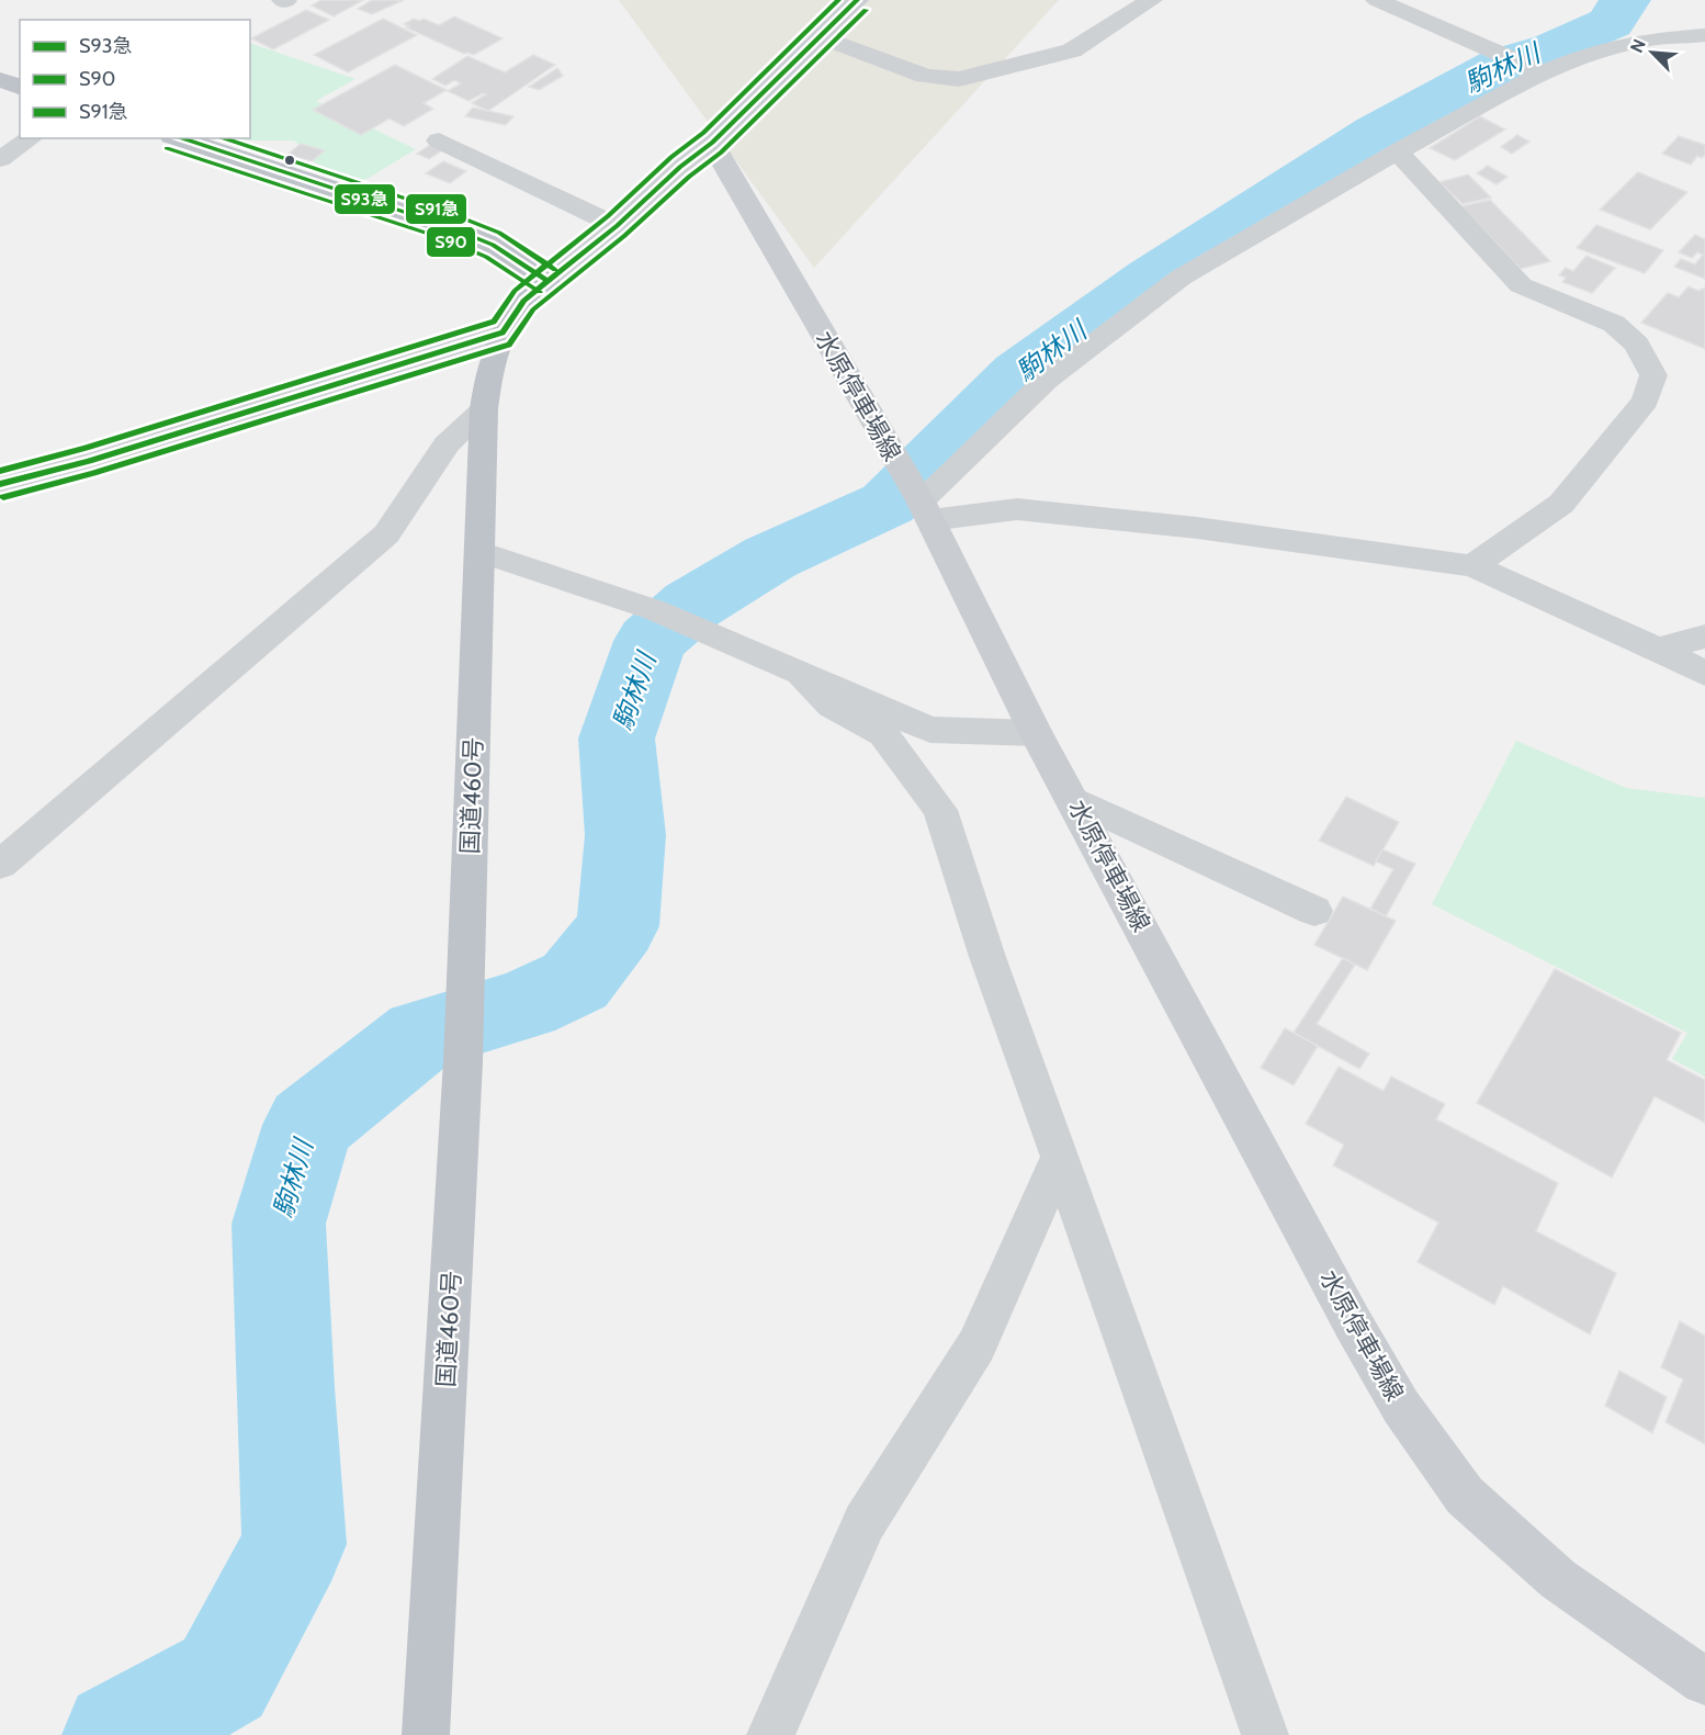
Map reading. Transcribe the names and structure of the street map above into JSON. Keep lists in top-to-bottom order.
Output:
{
  "streets": {
    "highway": ["国道460号"],
    "main road": ["水原停車場線"]
  },
  "water": ["駒林川"],
  "lines": ["transit line S93急", "transit line S91急", "transit line S90"],
  "legend": ["S93急", "S90", "S91急"],
  "north": "top left"
}
